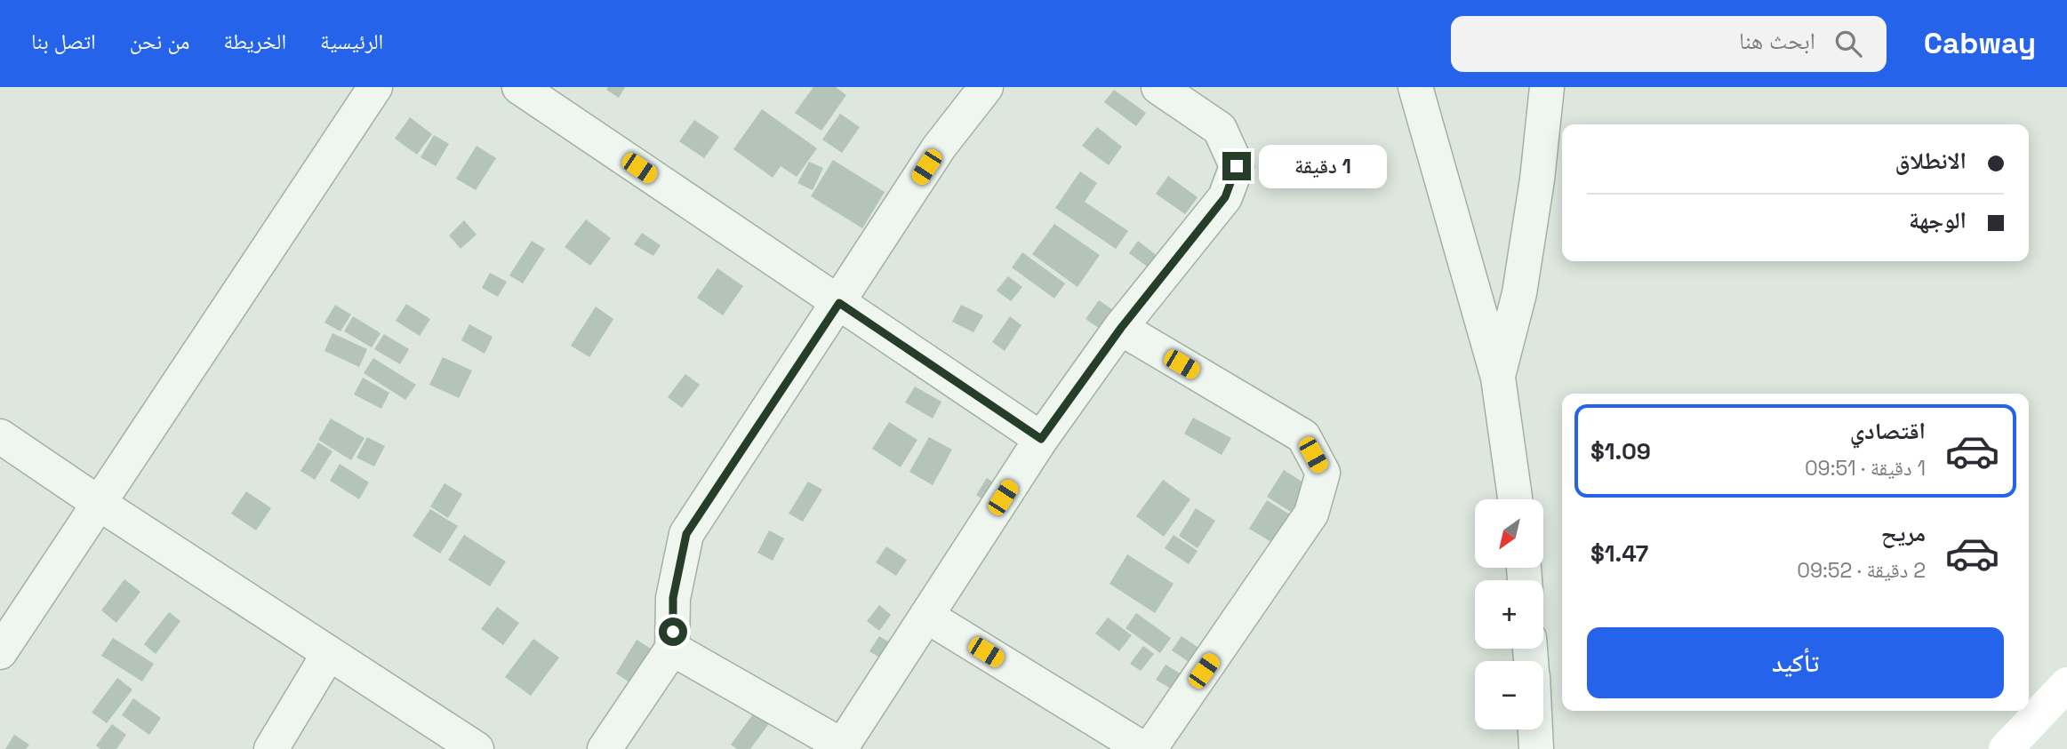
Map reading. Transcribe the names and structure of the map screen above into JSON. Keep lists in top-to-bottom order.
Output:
{
  "north": "bottom left",
  "page": {
    "header": "Cabway",
    "search": "ابحث هنا",
    "nav": [
      "الرئيسية",
      "الخريطة",
      "من نحن",
      "اتصل بنا"
    ],
    "banner": ["الانطلاق", "الوجهة"],
    "bubble": "1 دقيقة",
    "list": [
      {
        "name": "اقتصادي",
        "note": "1 دقيقة · 09:51",
        "value": "$1.09"
      },
      {
        "name": "مريح",
        "note": "2 دقيقة · 09:52",
        "value": "$1.47"
      }
    ],
    "map_buttons": ["+", "−"],
    "buttons": "تأكيد"
  }
}
